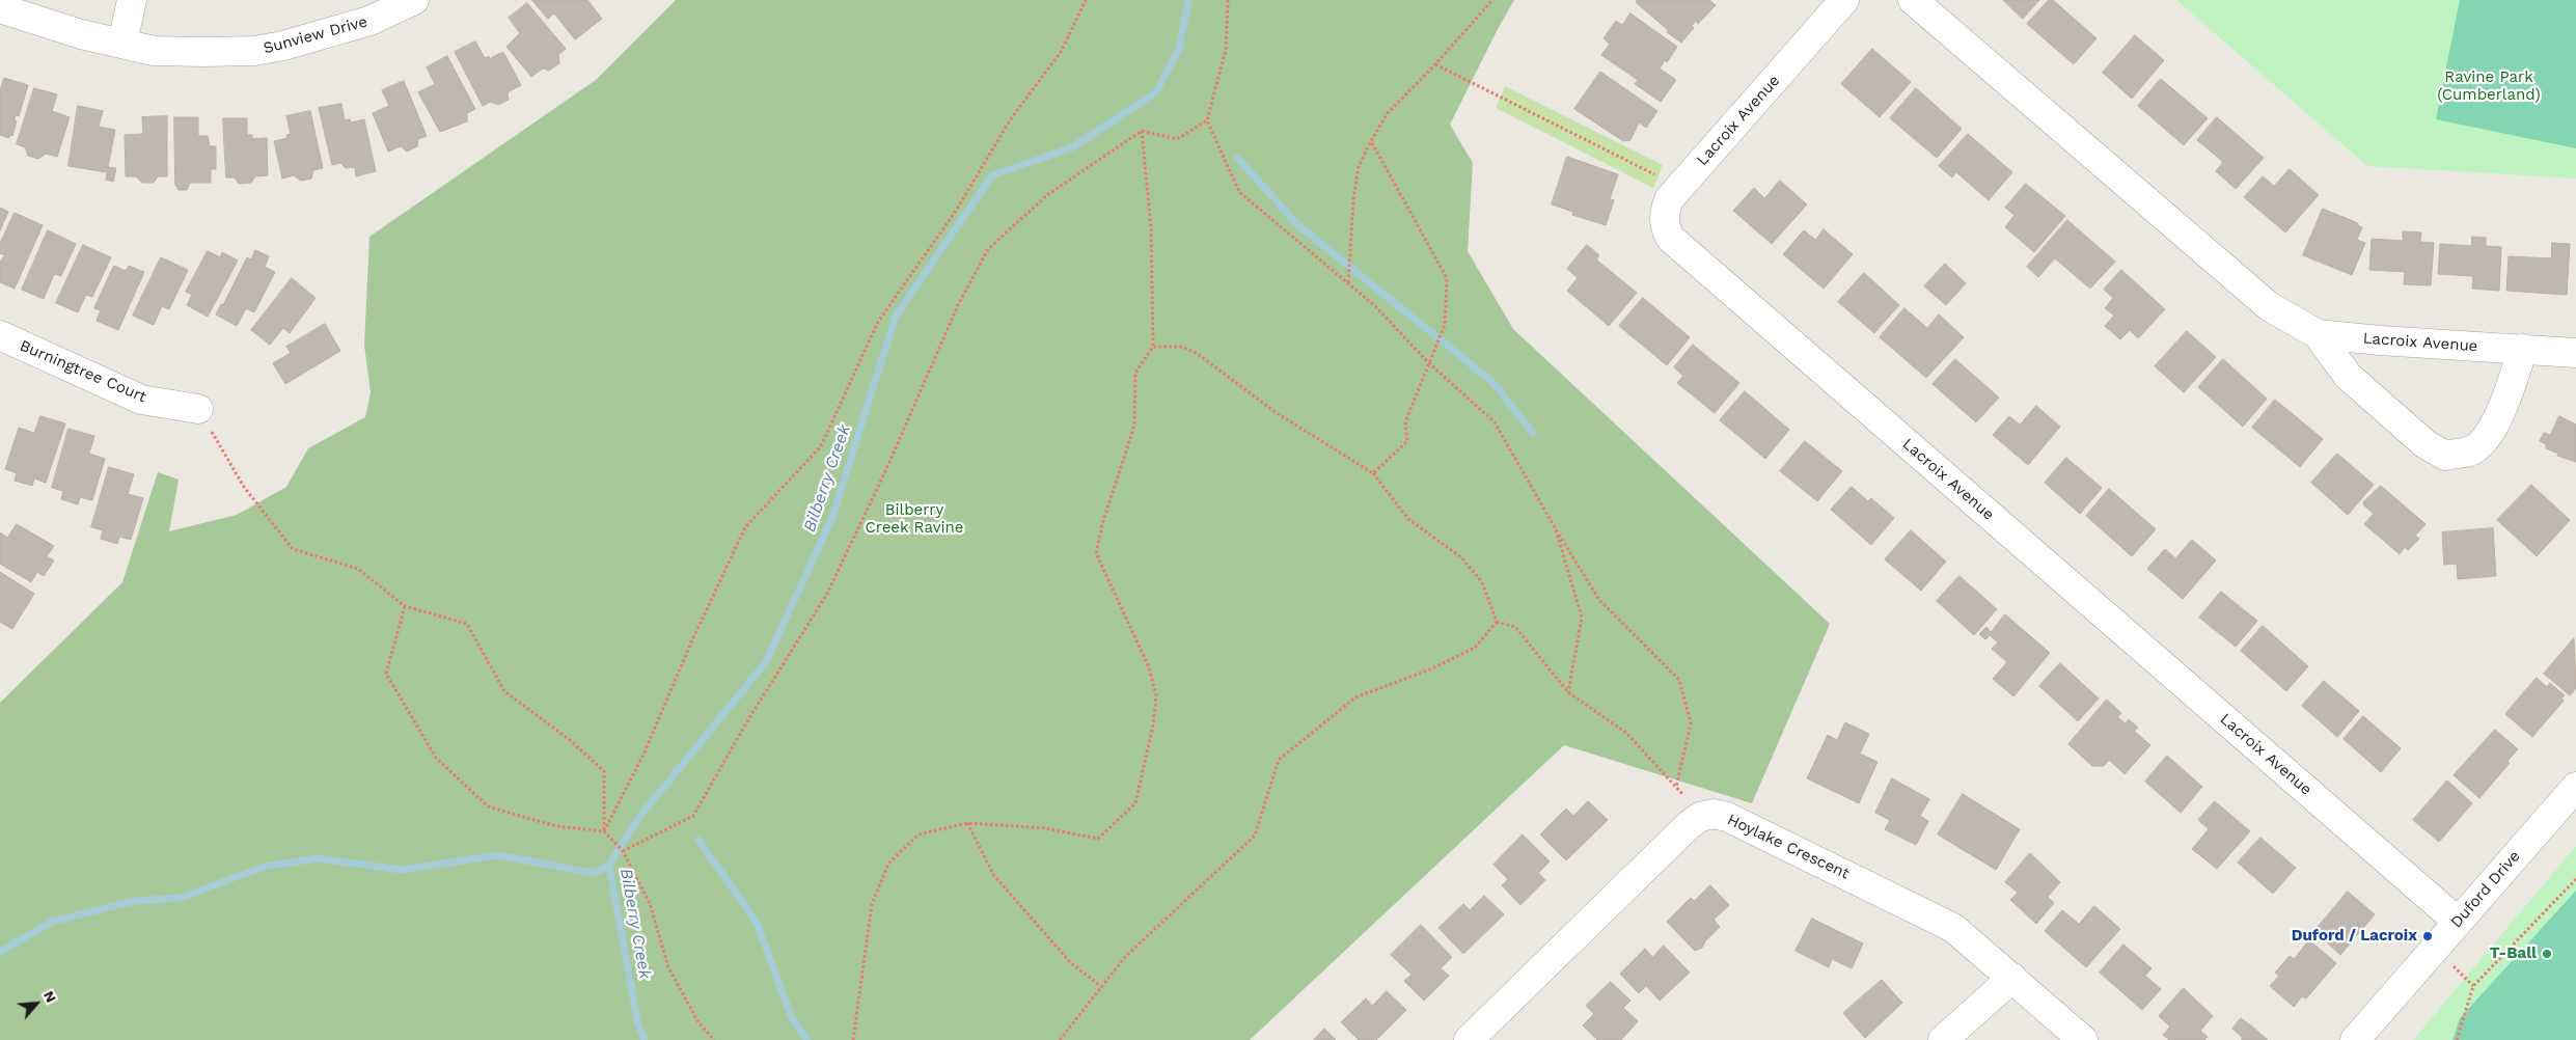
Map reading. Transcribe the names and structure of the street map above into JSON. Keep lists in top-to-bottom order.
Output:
{
  "streets": {
    "street": [
      "Sunview Drive",
      "Lacroix Avenue",
      "Burningtree Court",
      "Hoylake Crescent",
      "Duford Drive"
    ]
  },
  "crossings": [
    ["Lacroix Avenue", "Duford Drive"]
  ],
  "water": ["Bilberry Creek"],
  "parks": ["Ravine Park (Cumberland)", "Bilberry Creek Ravine"],
  "places": ["Duford / Lacroix", "T-Ball"],
  "north": "top right"
}
